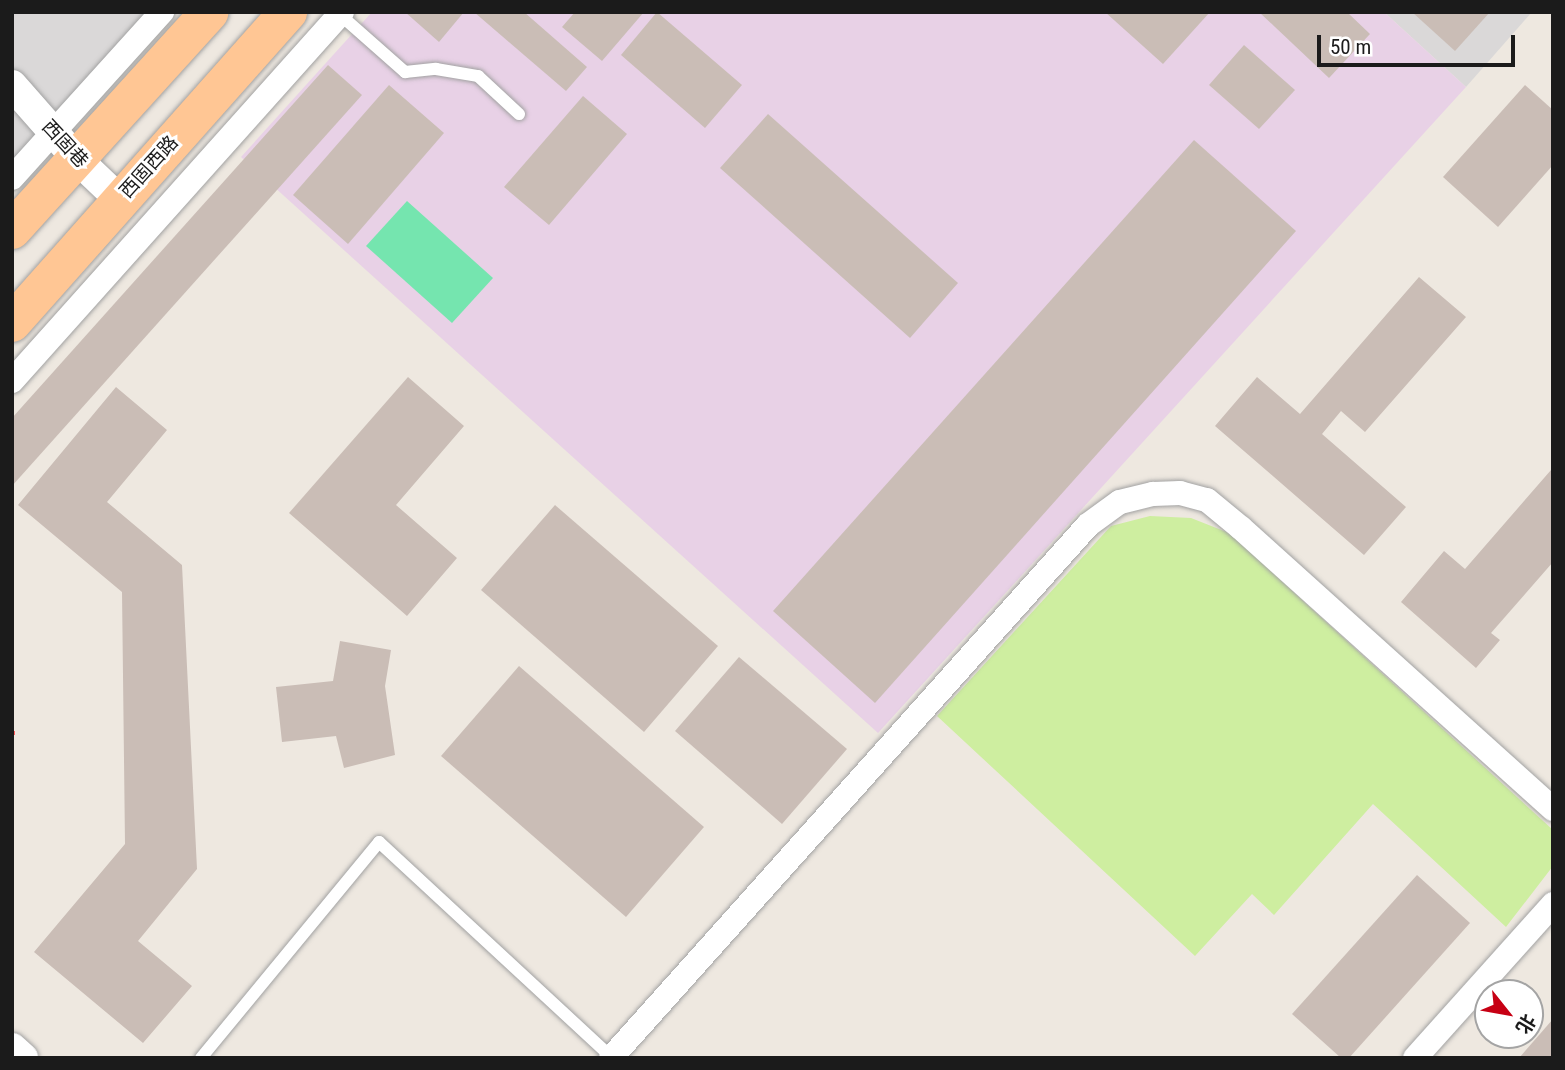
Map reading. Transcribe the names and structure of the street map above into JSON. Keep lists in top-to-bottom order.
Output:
{
  "streets": {
    "main road": ["西固西路"],
    "street": ["西固巷"]
  },
  "crossings": [
    ["西固巷", "西固西路"]
  ],
  "scale_bar": "50 m",
  "north": "bottom right"
}
